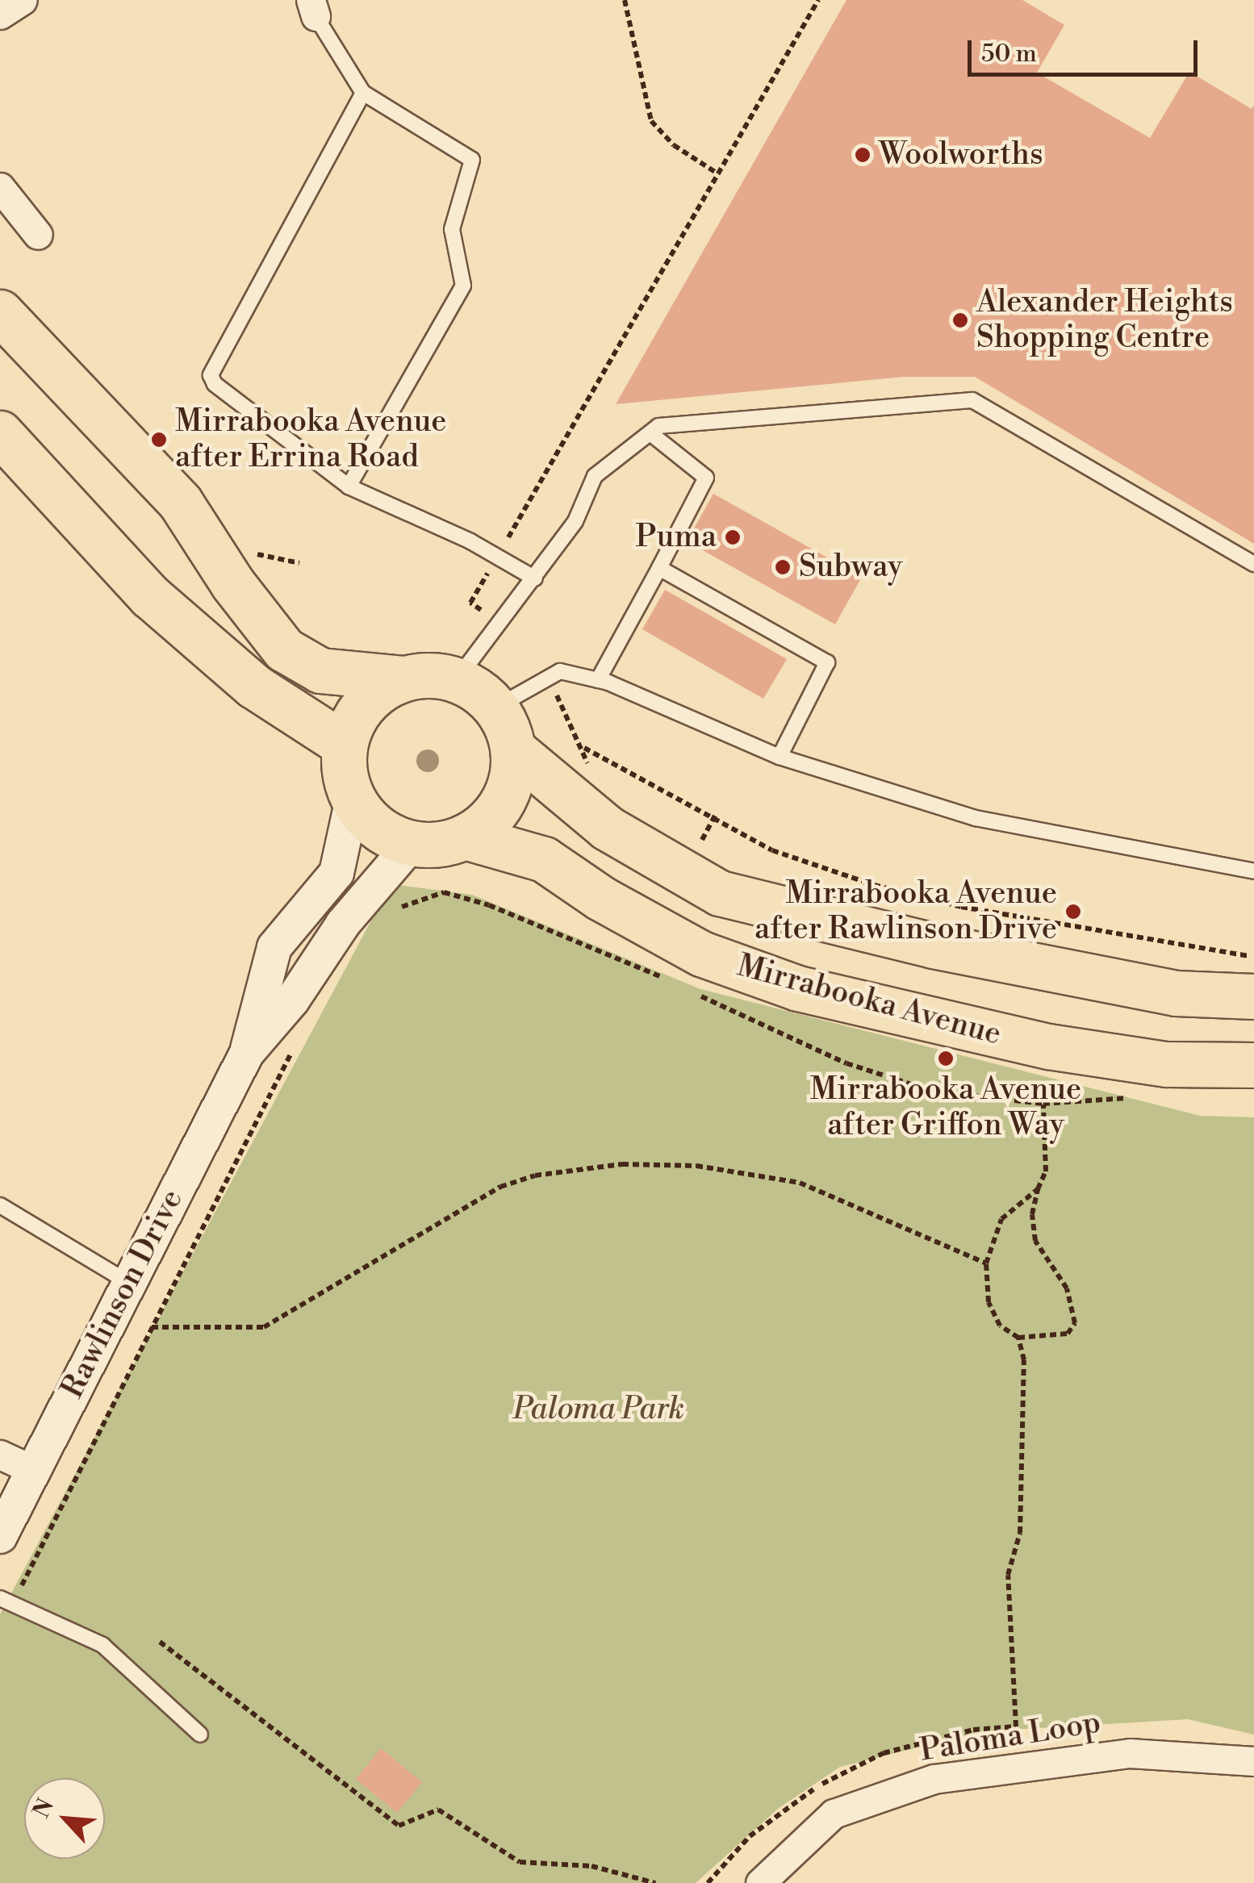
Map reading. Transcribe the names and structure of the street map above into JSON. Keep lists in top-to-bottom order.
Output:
{
  "streets": {
    "main road": ["Mirrabooka Avenue"],
    "street": ["Rawlinson Drive", "Paloma Loop"]
  },
  "crossings": [
    ["Mirrabooka Avenue", "Rawlinson Drive"]
  ],
  "parks": ["Paloma Park"],
  "places": [
    "Woolworths",
    "Alexander Heights Shopping Centre",
    "Mirrabooka Avenue after Errina Road",
    "Puma",
    "Subway",
    "Mirrabooka Avenue after Rawlinson Drive",
    "Mirrabooka Avenue after Griffon Way"
  ],
  "scale_bar": "50 m",
  "north": "top left"
}
